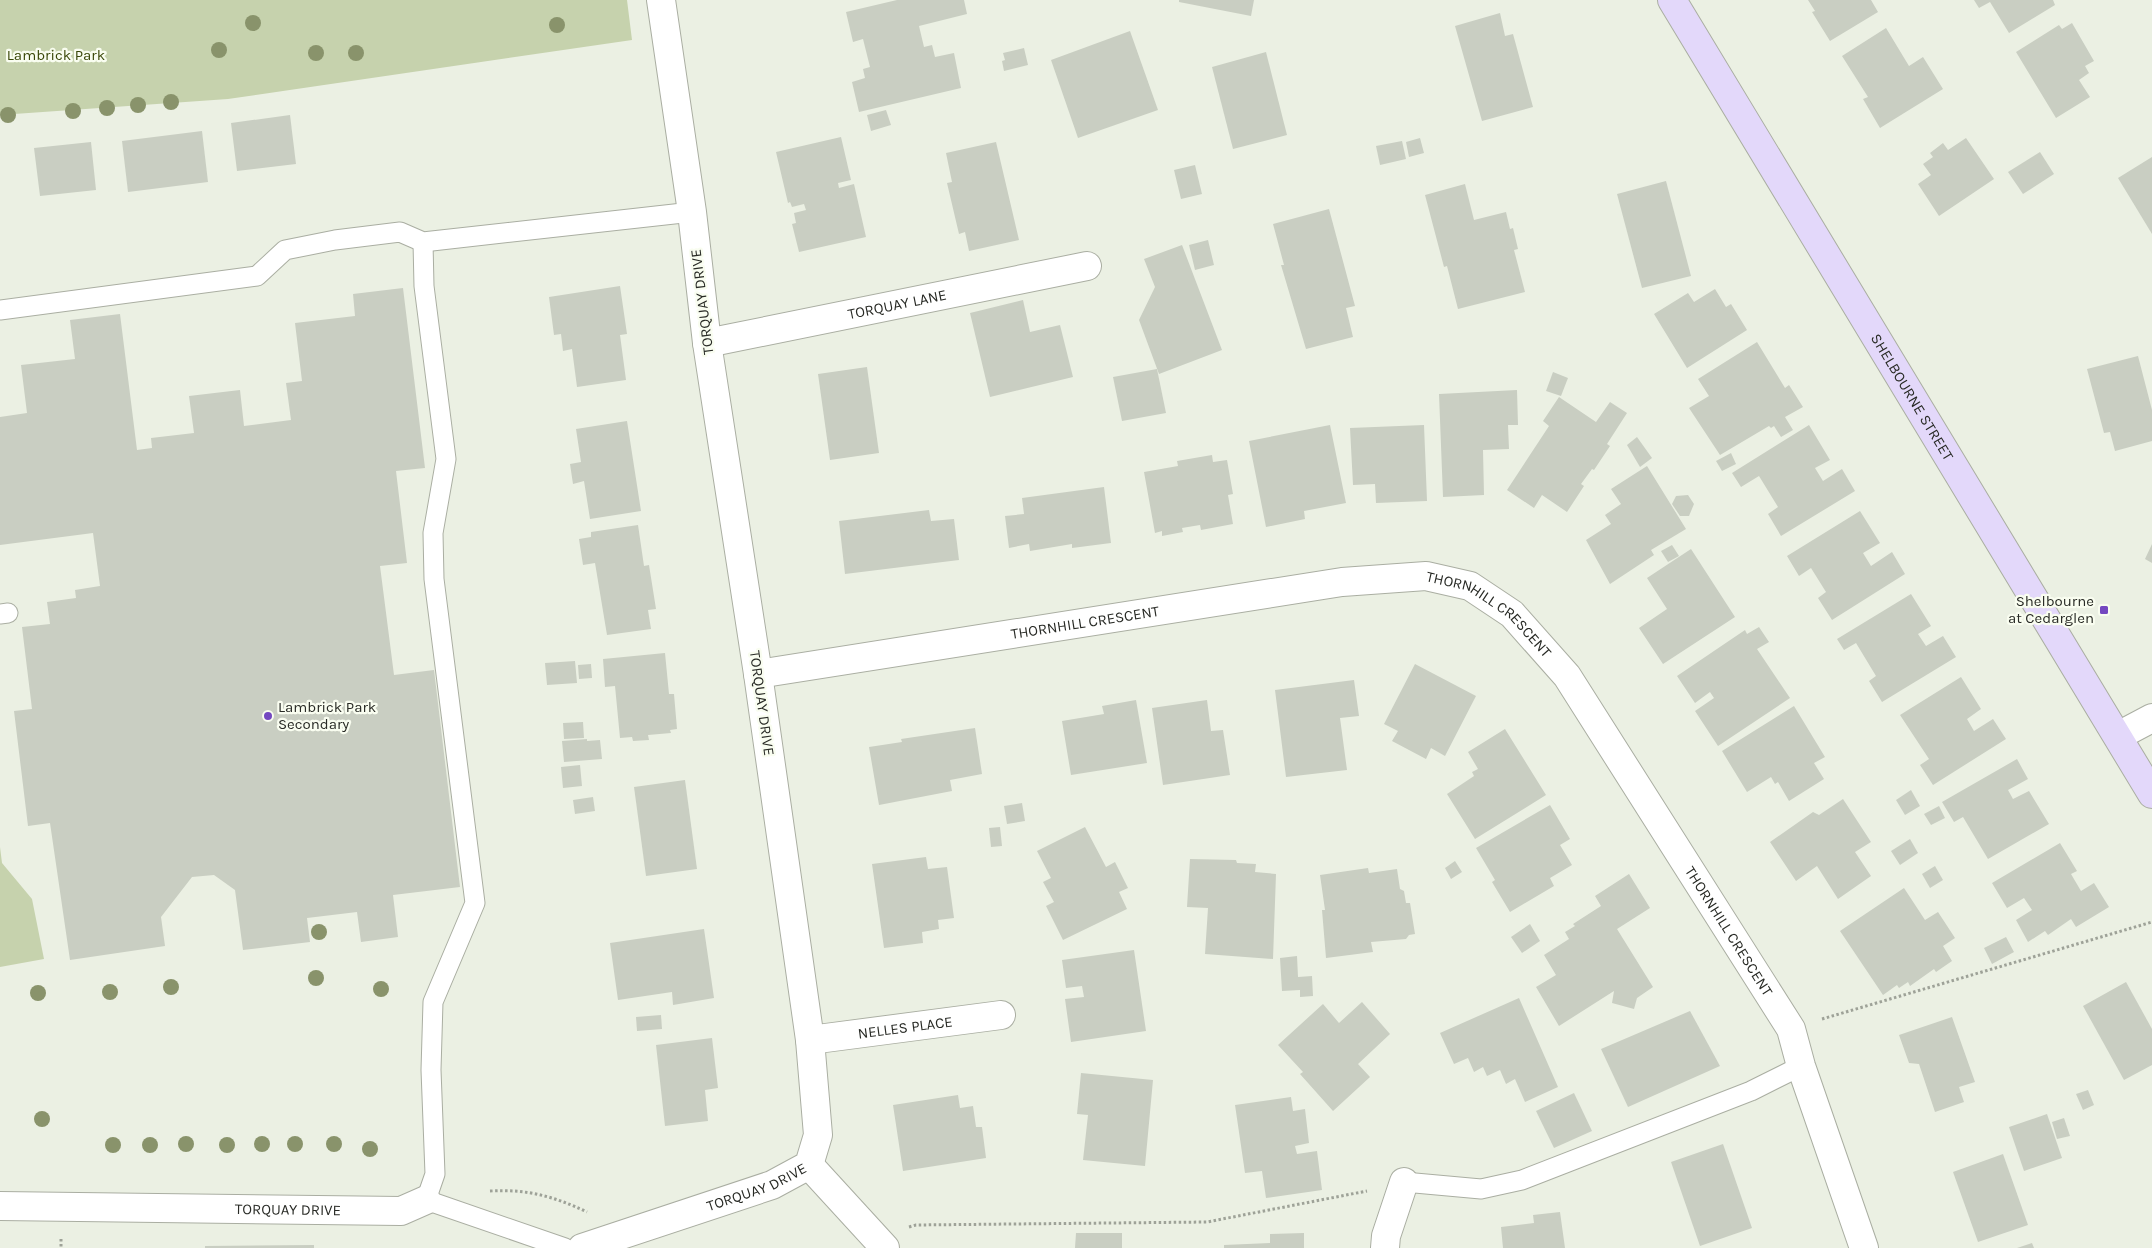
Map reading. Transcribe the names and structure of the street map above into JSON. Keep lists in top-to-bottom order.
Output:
{
  "streets": {
    "main road": ["SHELBOURNE STREET"],
    "street": [
      "TORQUAY DRIVE",
      "TORQUAY LANE",
      "THORNHILL CRESCENT",
      "NELLES PLACE"
    ]
  },
  "crossings": [
    ["TORQUAY DRIVE", "TORQUAY LANE"],
    ["TORQUAY DRIVE", "THORNHILL CRESCENT"],
    ["TORQUAY DRIVE", "NELLES PLACE"]
  ],
  "parks": ["Lambrick Park"],
  "places": {
    "transit": ["Shelbourne at Cedarglen"],
    "other": ["Lambrick Park Secondary"]
  }
}
